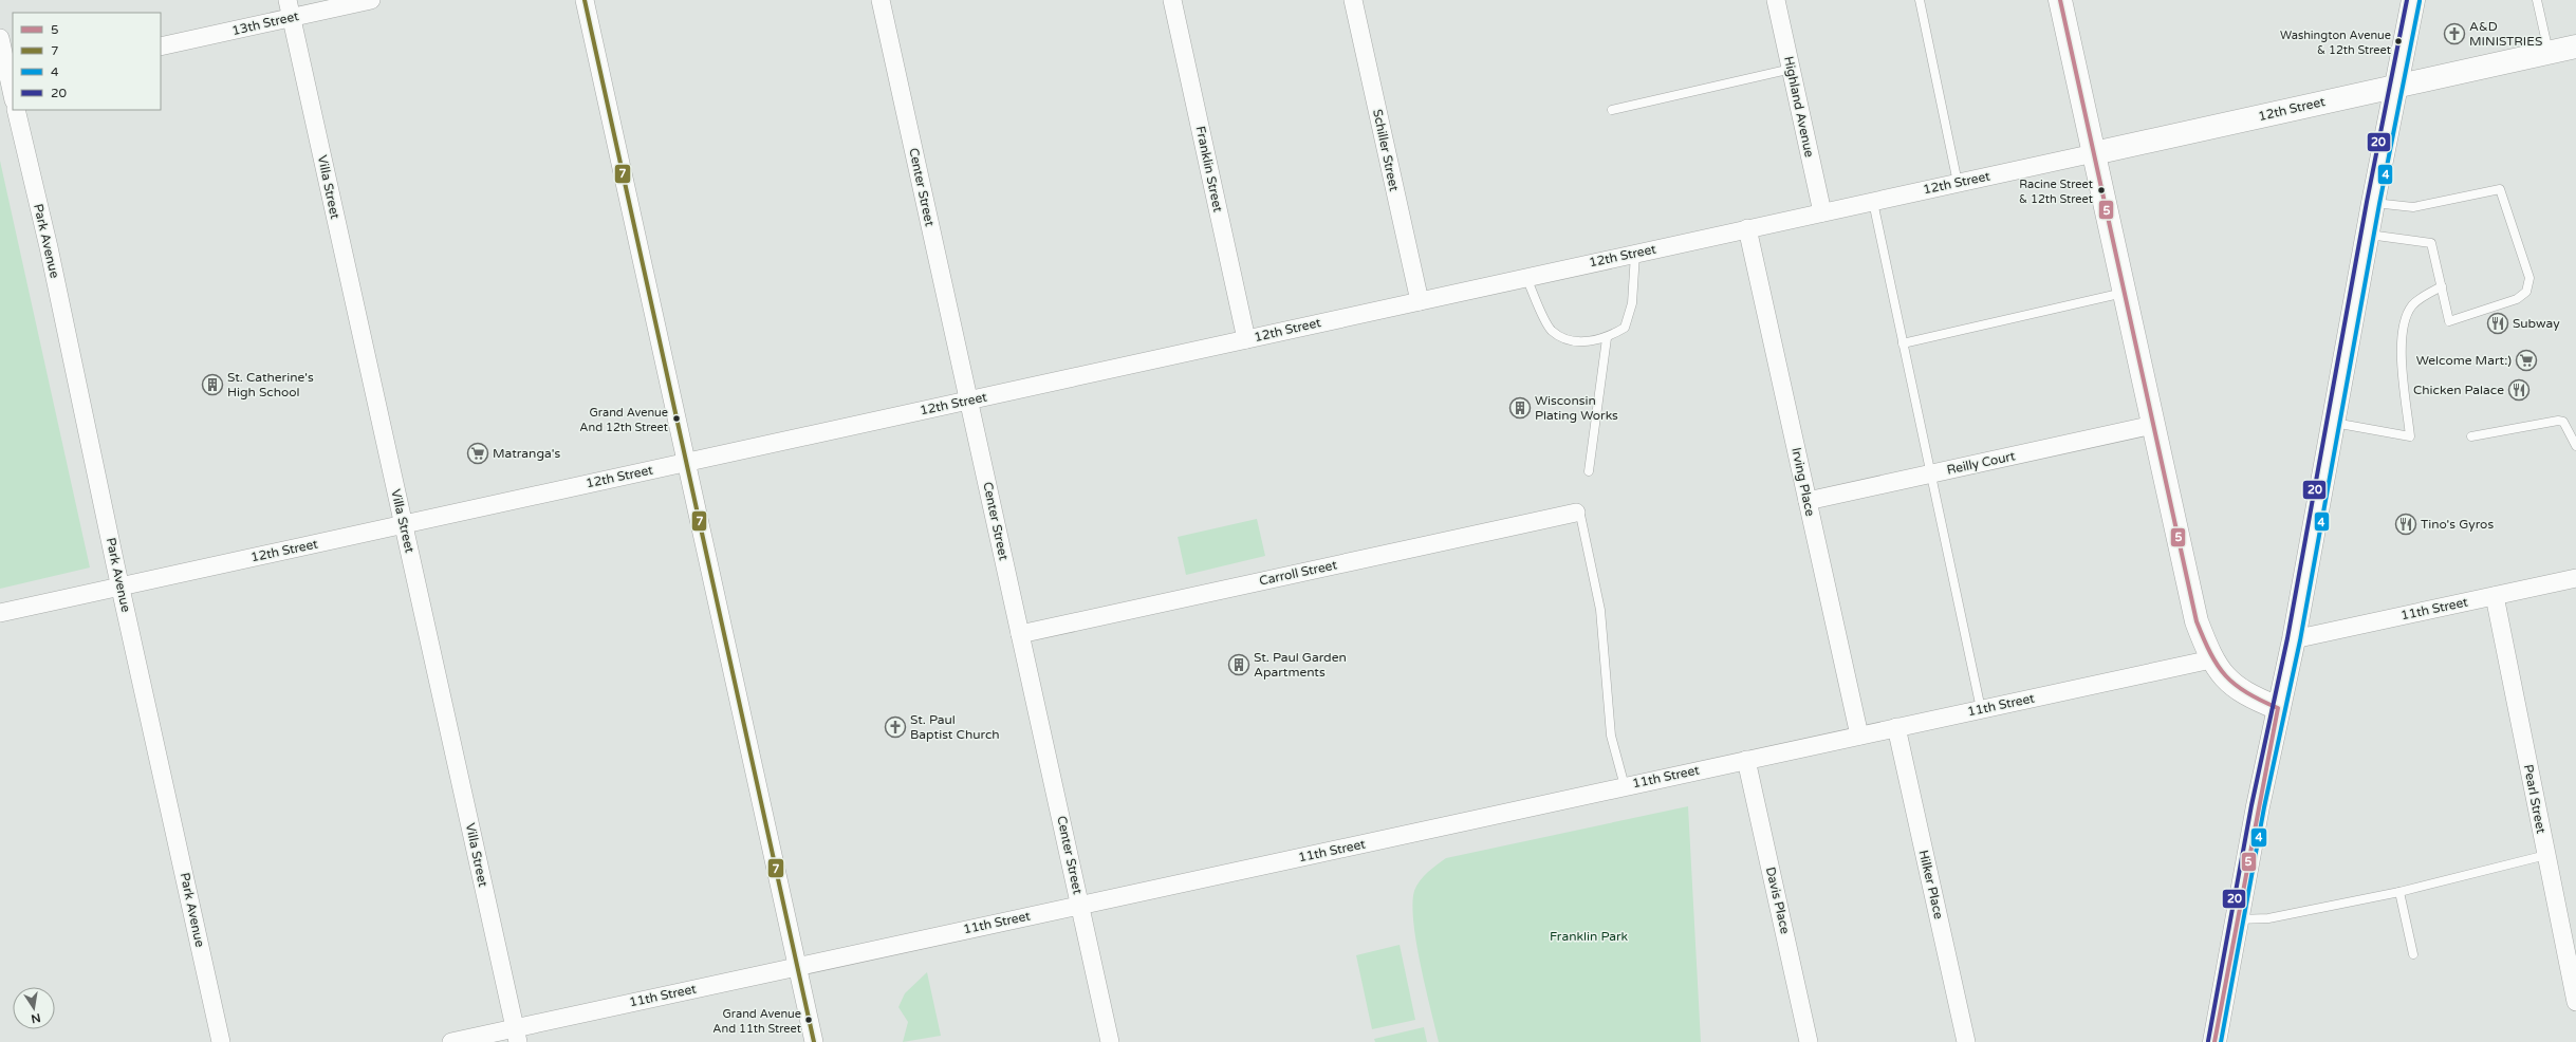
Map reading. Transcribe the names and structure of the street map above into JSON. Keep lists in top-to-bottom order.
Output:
{
  "streets": {
    "main road": ["12th Street"],
    "street": [
      "13th Street",
      "Highland Avenue",
      "Schiller Street",
      "Franklin Street",
      "Villa Street",
      "Center Street",
      "Park Avenue",
      "Reilly Court",
      "Irving Place",
      "Carroll Street",
      "11th Street",
      "Pearl Street",
      "Hilker Place",
      "Davis Place"
    ]
  },
  "crossings": [
    ["13th Street", "Villa Street"],
    ["Highland Avenue", "12th Street"],
    ["12th Street", "Schiller Street"],
    ["12th Street", "Franklin Street"],
    ["12th Street", "Villa Street"],
    ["12th Street", "Center Street"],
    ["12th Street", "Park Avenue"],
    ["12th Street", "Irving Place"],
    ["Villa Street", "11th Street"],
    ["Center Street", "Carroll Street"],
    ["Center Street", "11th Street"],
    ["Reilly Court", "Irving Place"],
    ["Irving Place", "11th Street"],
    ["11th Street", "Pearl Street"],
    ["11th Street", "Hilker Place"],
    ["11th Street", "Davis Place"]
  ],
  "parks": ["Franklin Park"],
  "places": {
    "church": ["A&D MINISTRIES", "St. Paul Baptist Church"],
    "other": [
      "Washington Avenue & 12th Street",
      "Racine Street & 12th Street",
      "Grand Avenue And 12th Street",
      "Grand Avenue And 11th Street"
    ],
    "restaurant": ["Subway", "Chicken Palace", "Tino's Gyros"],
    "supermarket": ["Welcome Mart:)", "Matranga's"],
    "building": ["St. Catherine's High School", "Wisconsin Plating Works", "St. Paul Garden Apartments"]
  },
  "lines": [
    "transit line 5",
    "transit line 7",
    "transit line 20",
    "transit line 4"
  ],
  "legend": [
    "5",
    "7",
    "4",
    "20"
  ],
  "north": "bottom"
}
